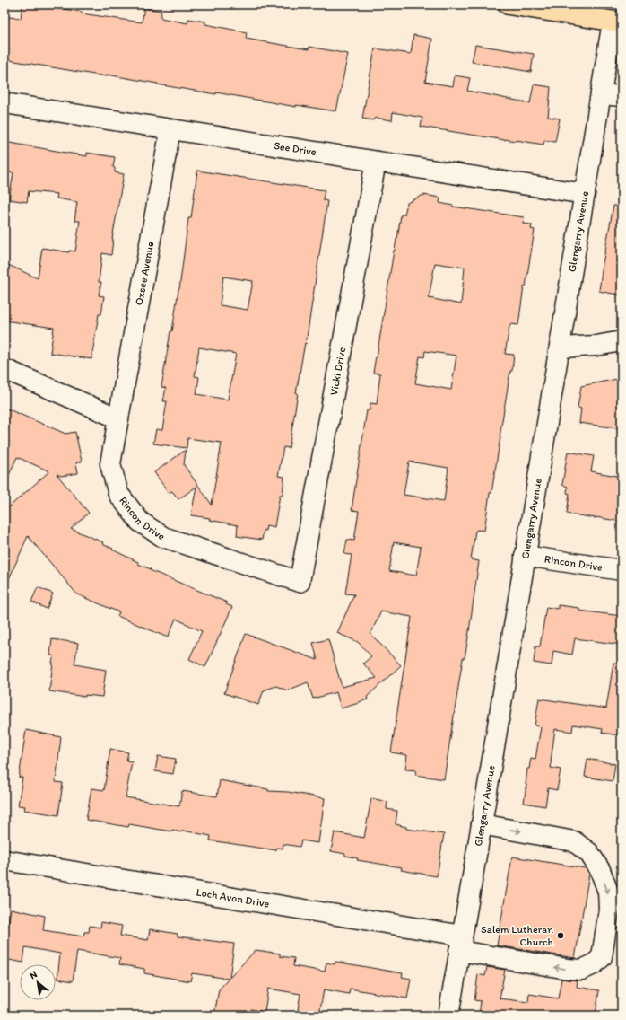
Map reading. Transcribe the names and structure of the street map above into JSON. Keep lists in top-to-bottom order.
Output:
{
  "streets": {
    "street": [
      "See Drive",
      "Glengarry Avenue",
      "Oxsee Avenue",
      "Vicki Drive",
      "Rincon Drive",
      "Loch Avon Drive"
    ]
  },
  "crossings": [
    ["See Drive", "Glengarry Avenue"],
    ["See Drive", "Oxsee Avenue"],
    ["See Drive", "Vicki Drive"],
    ["Glengarry Avenue", "Rincon Drive"],
    ["Glengarry Avenue", "Loch Avon Drive"],
    ["Oxsee Avenue", "Rincon Drive"],
    ["Vicki Drive", "Rincon Drive"]
  ],
  "places": ["Salem Lutheran Church"],
  "north": "top left"
}
